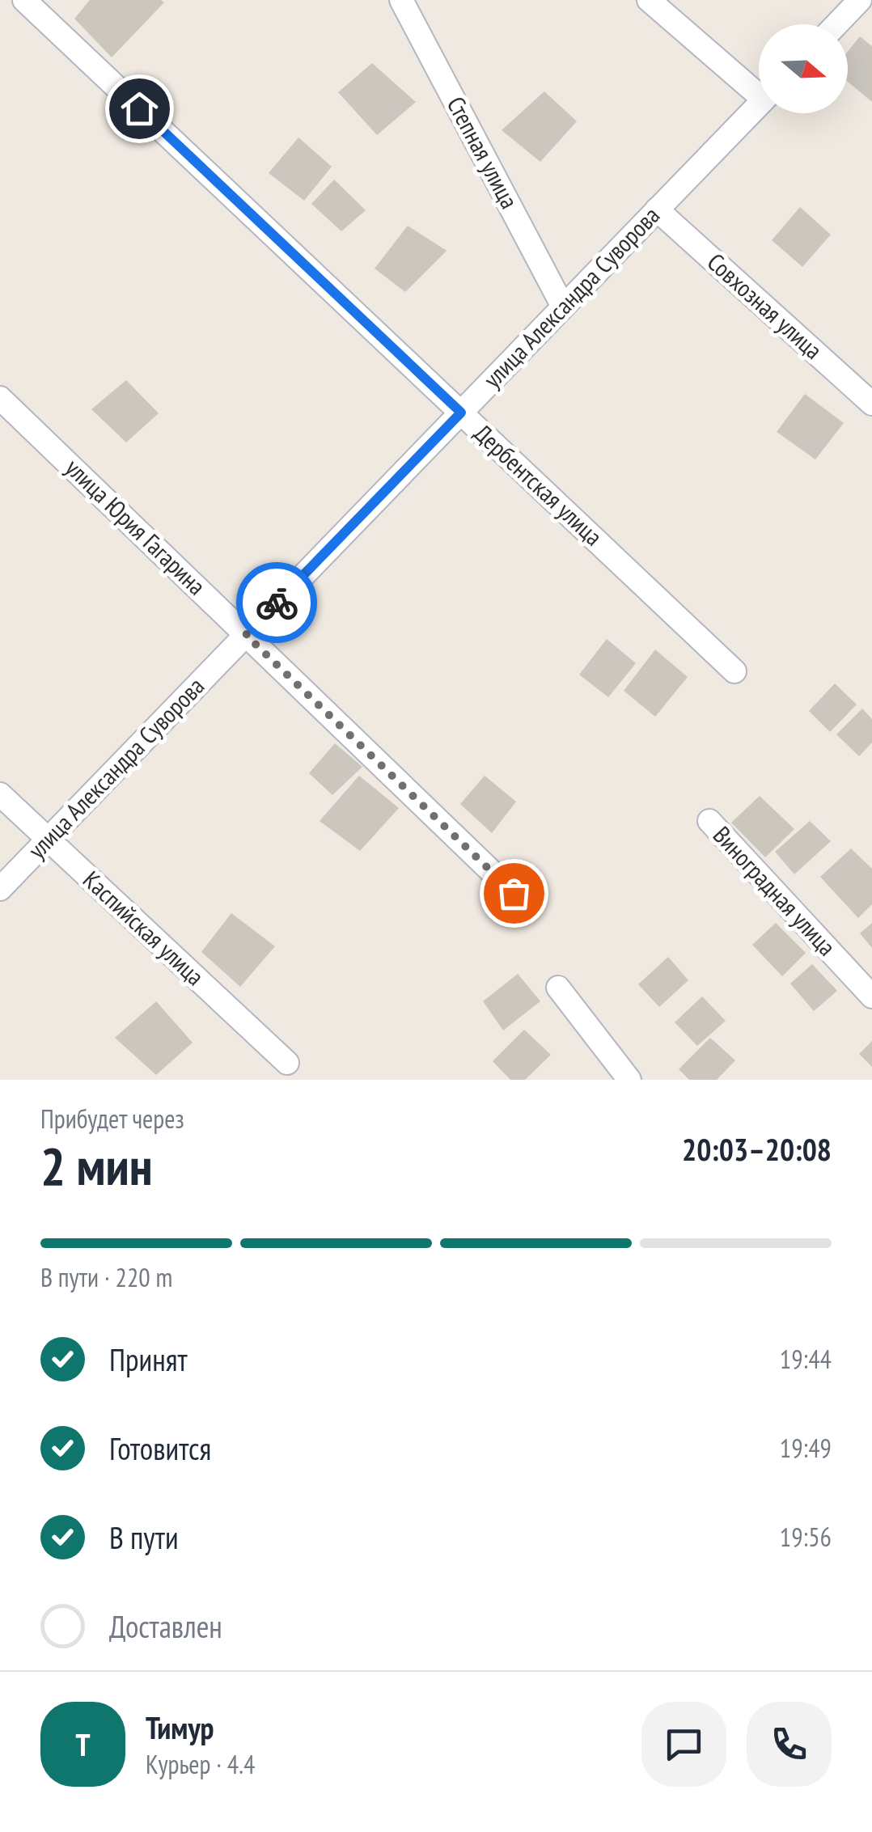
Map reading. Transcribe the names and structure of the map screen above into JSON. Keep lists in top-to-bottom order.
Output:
{
  "streets": {
    "street": [
      "Степная улица",
      "улица Александра Суворова",
      "Совхозная улица",
      "Дербентская улица",
      "улица Юрия Гагарина",
      "Виноградная улица",
      "Каспийская улица"
    ]
  },
  "crossings": [
    ["Степная улица", "улица Александра Суворова"],
    ["улица Александра Суворова", "Совхозная улица"],
    ["улица Александра Суворова", "Дербентская улица"],
    ["улица Александра Суворова", "улица Юрия Гагарина"],
    ["улица Александра Суворова", "Каспийская улица"]
  ],
  "north": "right",
  "page": {
    "heading": ["2 мин", "Прибудет через", "20:03–20:08"],
    "panel": ["Тимур", "Курьер · 4.4"],
    "bar": "В пути · 220 m",
    "list": [
      ["Принят", "19:44"],
      ["Готовится", "19:49"],
      ["В пути", "19:56"],
      "Доставлен"
    ],
    "round": "Т"
  }
}
